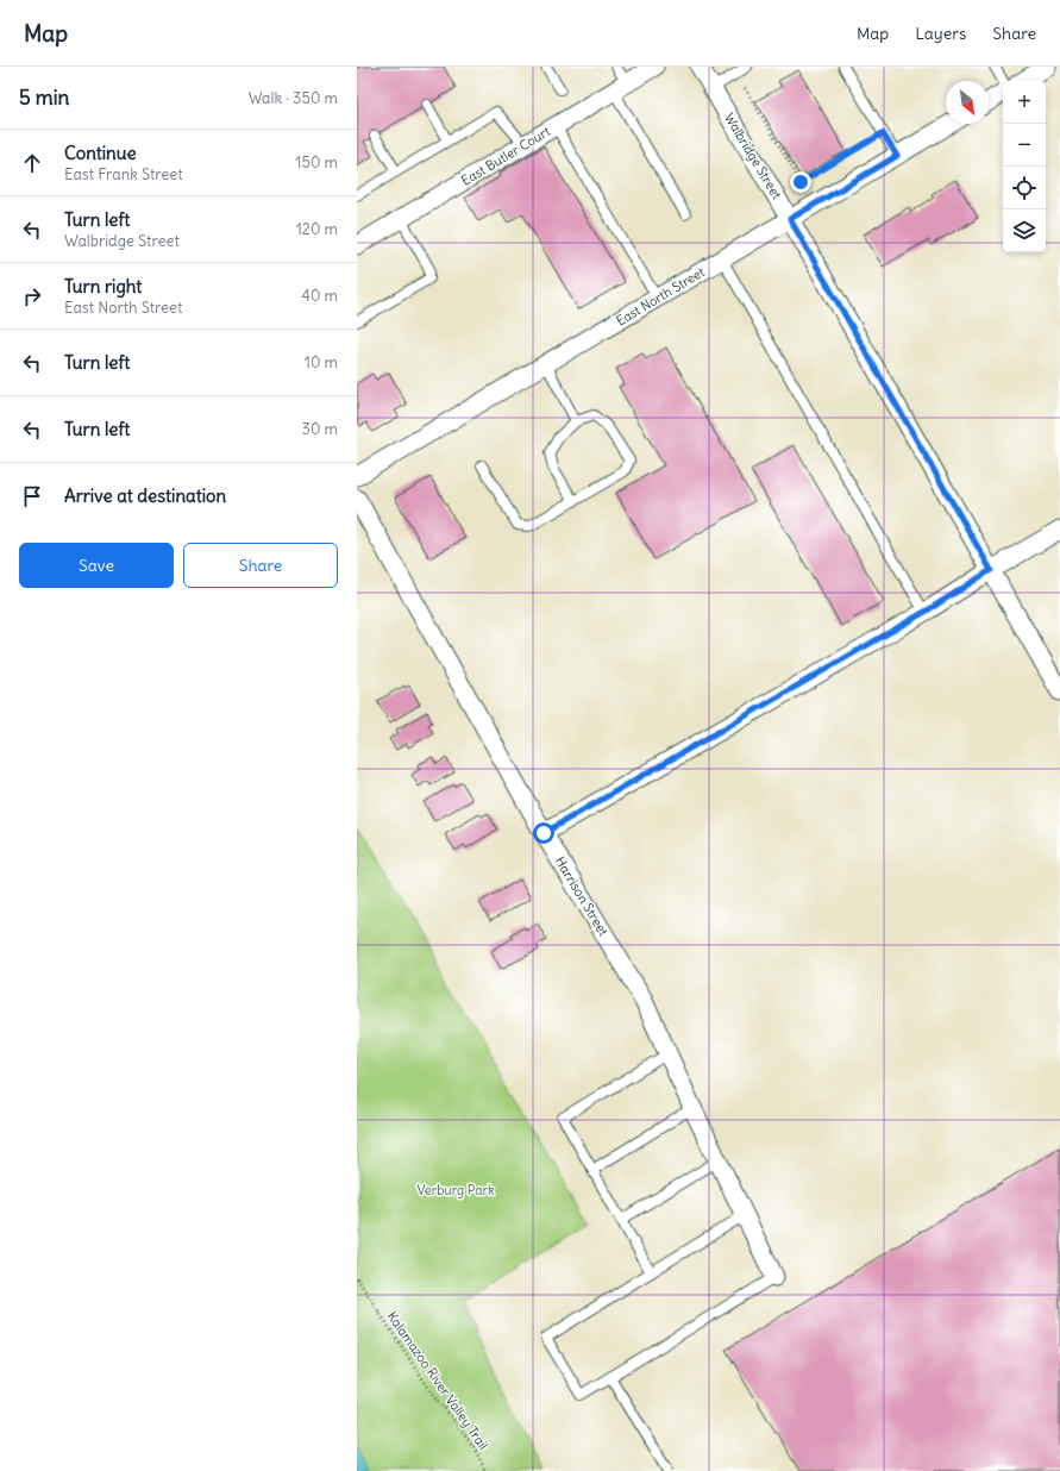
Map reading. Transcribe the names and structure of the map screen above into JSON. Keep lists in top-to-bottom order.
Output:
{
  "streets": {
    "street": [
      "East Butler Court",
      "Walbridge Street",
      "East North Street",
      "Harrison Street"
    ],
    "path": ["Kalamazoo River Valley Trail"]
  },
  "crossings": [
    ["Walbridge Street", "East North Street"]
  ],
  "parks": ["Verburg Park"],
  "north": "bottom right",
  "page": {
    "header": "Map",
    "nav": ["Map", "Layers", "Share"],
    "heading": ["5 min", "Walk · 350 m"],
    "map_buttons": ["+", "−"],
    "list": [
      ["Continue", "East Frank Street", "150 m"],
      ["Turn left", "Walbridge Street", "120 m"],
      ["Turn right", "East North Street", "40 m"],
      ["Turn left", "10 m"],
      ["Turn left", "30 m"],
      "Arrive at destination"
    ],
    "buttons": ["Save", "Share"]
  }
}
